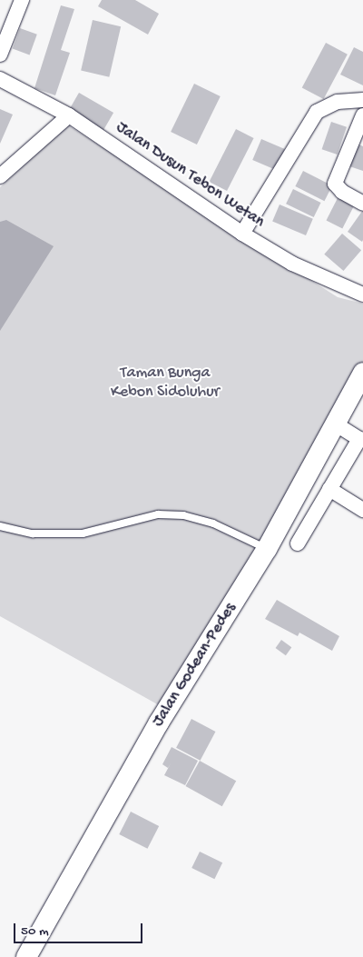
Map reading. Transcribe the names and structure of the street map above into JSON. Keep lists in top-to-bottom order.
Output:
{
  "streets": {
    "street": ["Jalan Dusun Tebon Wetan", "Jalan Godean-Pedes"]
  },
  "parks": ["Taman Bunga Kebon Sidoluhur"],
  "scale_bar": "50 m"
}
